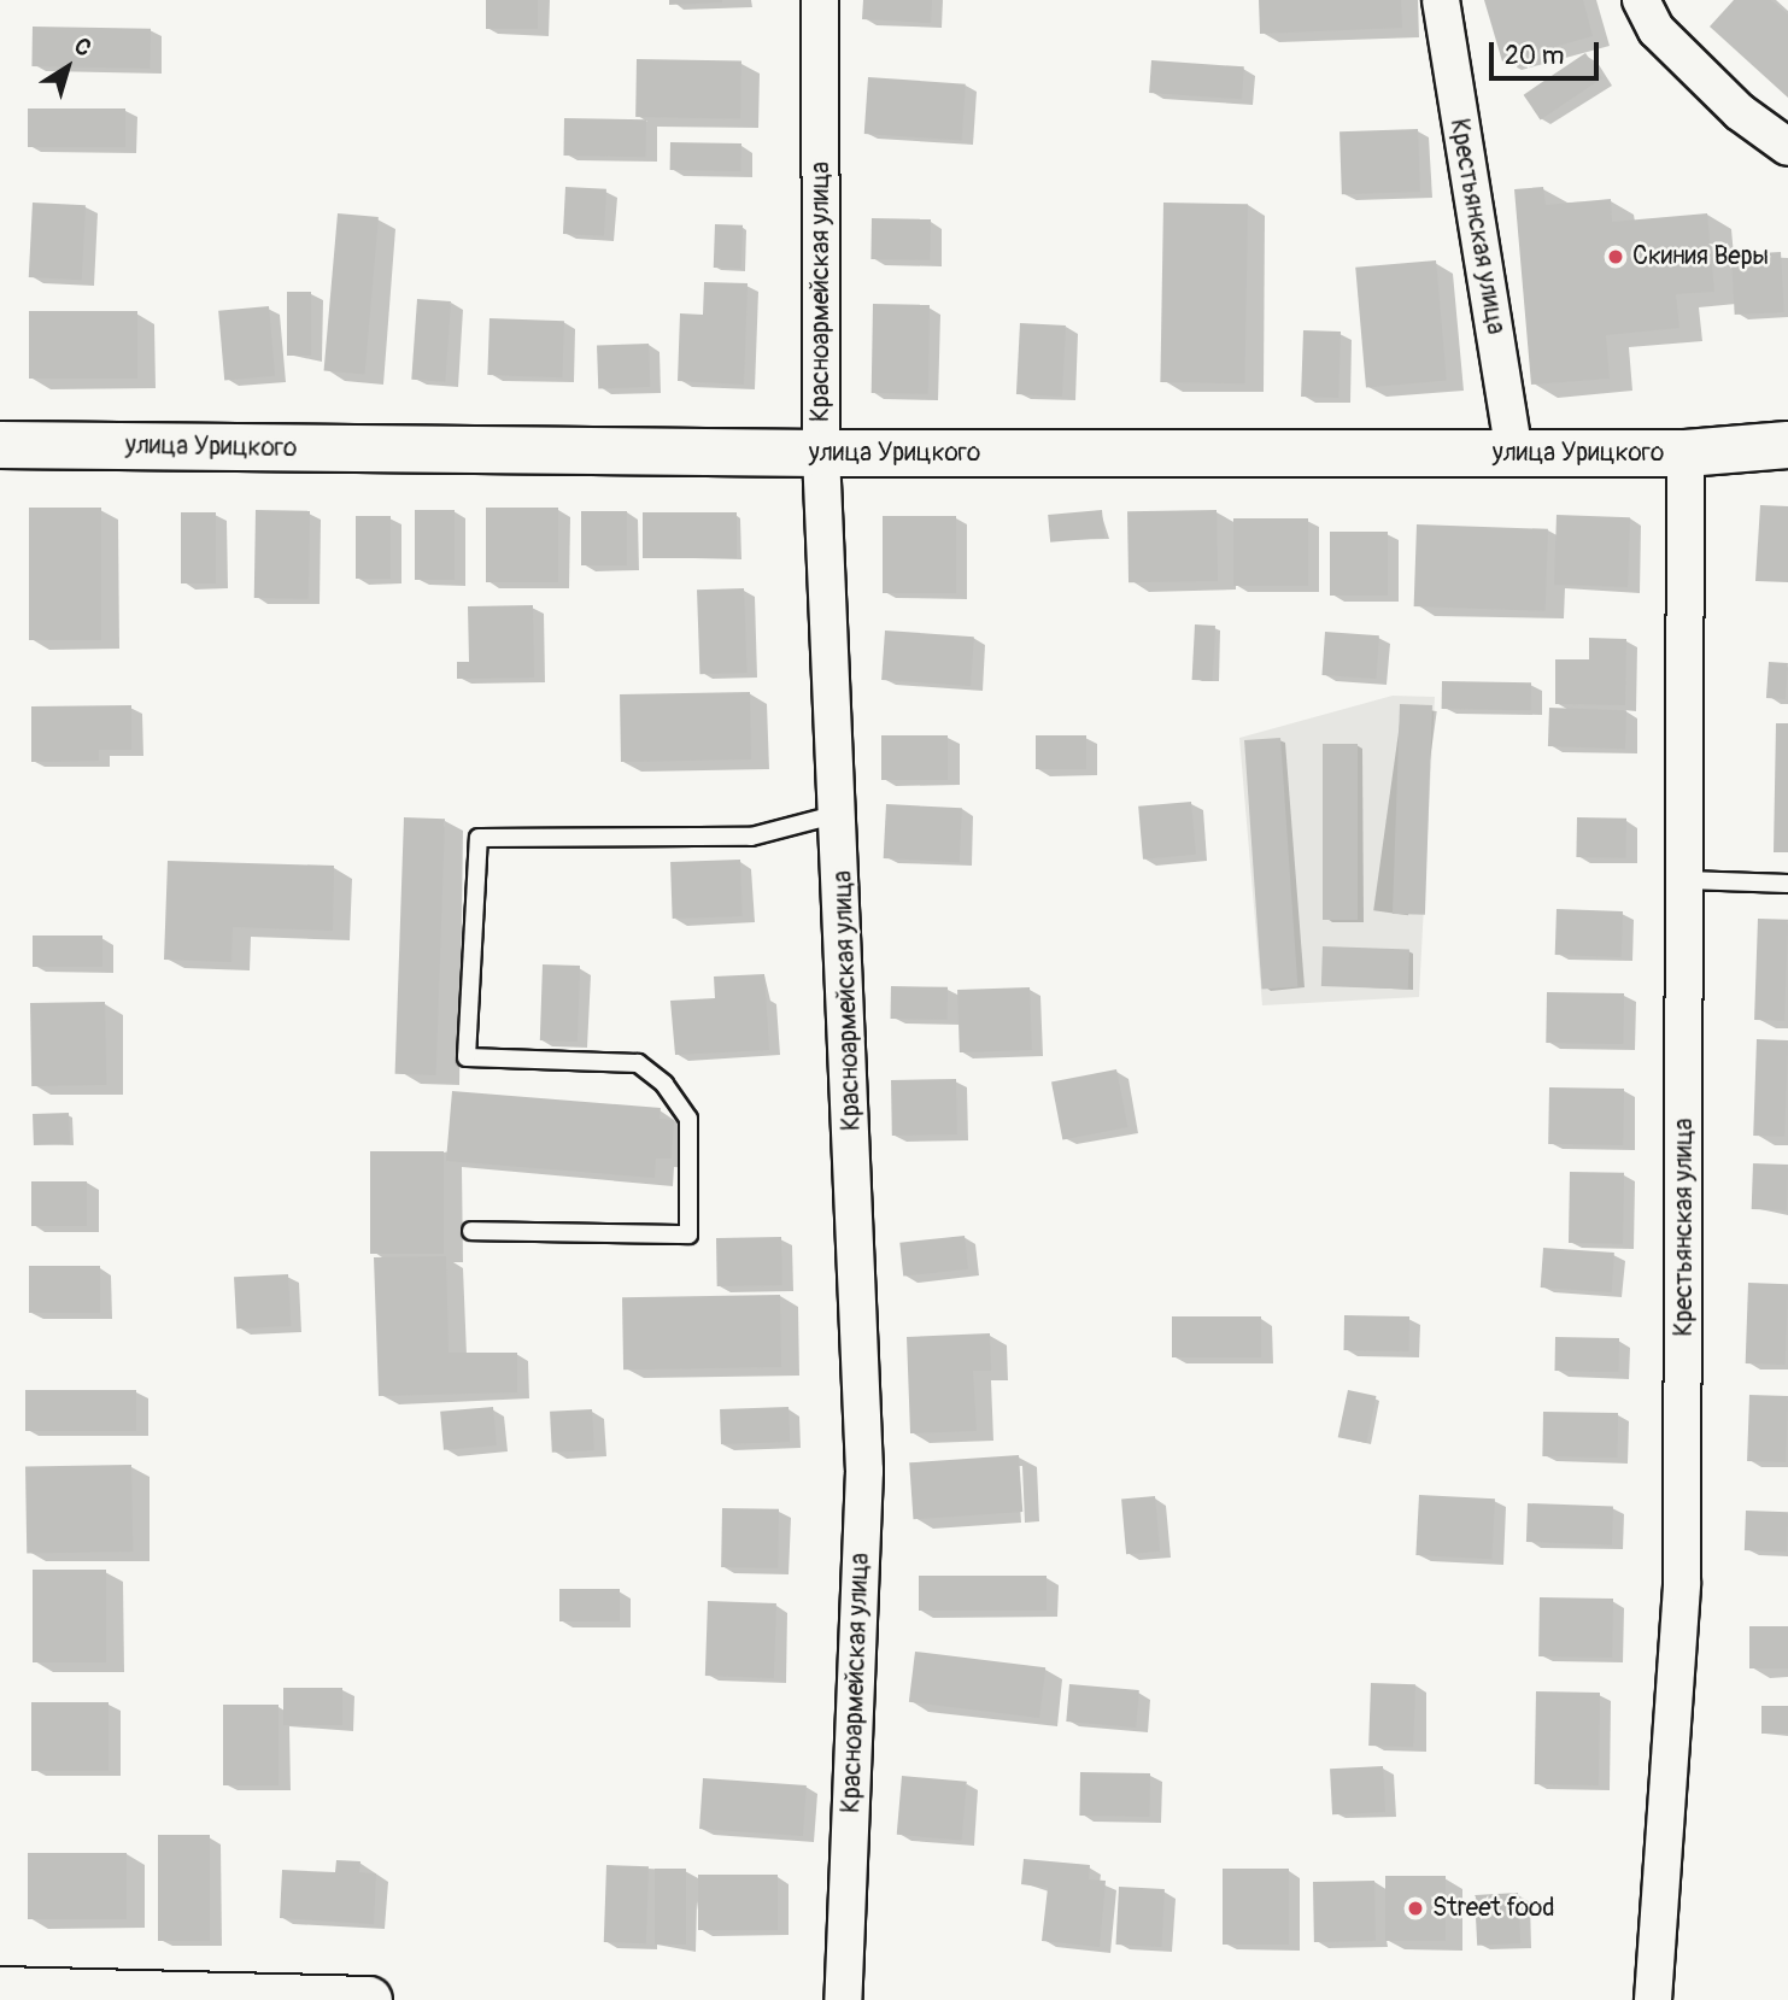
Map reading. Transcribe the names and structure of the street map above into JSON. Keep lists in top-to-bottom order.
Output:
{
  "streets": {
    "main road": ["улица Урицкого"],
    "street": ["Крестьянская улица", "Красноармейская улица"]
  },
  "crossings": [
    ["Крестьянская улица", "улица Урицкого"],
    ["Красноармейская улица", "улица Урицкого"]
  ],
  "places": ["Скиния Веры", "Street food"],
  "scale_bar": "20 m",
  "north": "top right"
}
